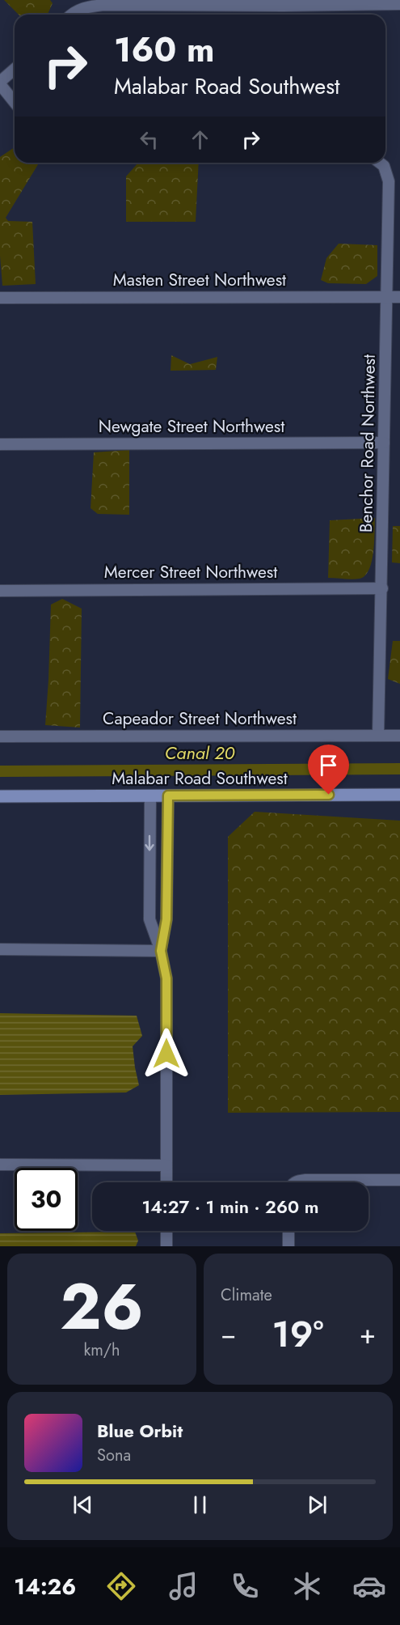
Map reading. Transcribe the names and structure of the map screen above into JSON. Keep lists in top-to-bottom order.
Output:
{
  "streets": {
    "main road": ["Malabar Road Southwest"],
    "street": [
      "Masten Street Northwest",
      "Newgate Street Northwest",
      "Benchor Road Northwest",
      "Mercer Street Northwest",
      "Capeador Street Northwest"
    ]
  },
  "crossings": [
    ["Masten Street Northwest", "Benchor Road Northwest"],
    ["Newgate Street Northwest", "Benchor Road Northwest"],
    ["Benchor Road Northwest", "Mercer Street Northwest"],
    ["Benchor Road Northwest", "Capeador Street Northwest"]
  ],
  "water": ["Canal 20"],
  "page": {
    "turn": ["160 m", "Malabar Road Southwest"],
    "limit": "30",
    "trip": "14:27 · 1 min · 260 m",
    "tile": [
      ["26", "km/h"],
      "Climate"
    ],
    "heat": ["−", "19°", "+"],
    "song": ["Blue Orbit", "Sona"],
    "tabs": "14:26"
  }
}
